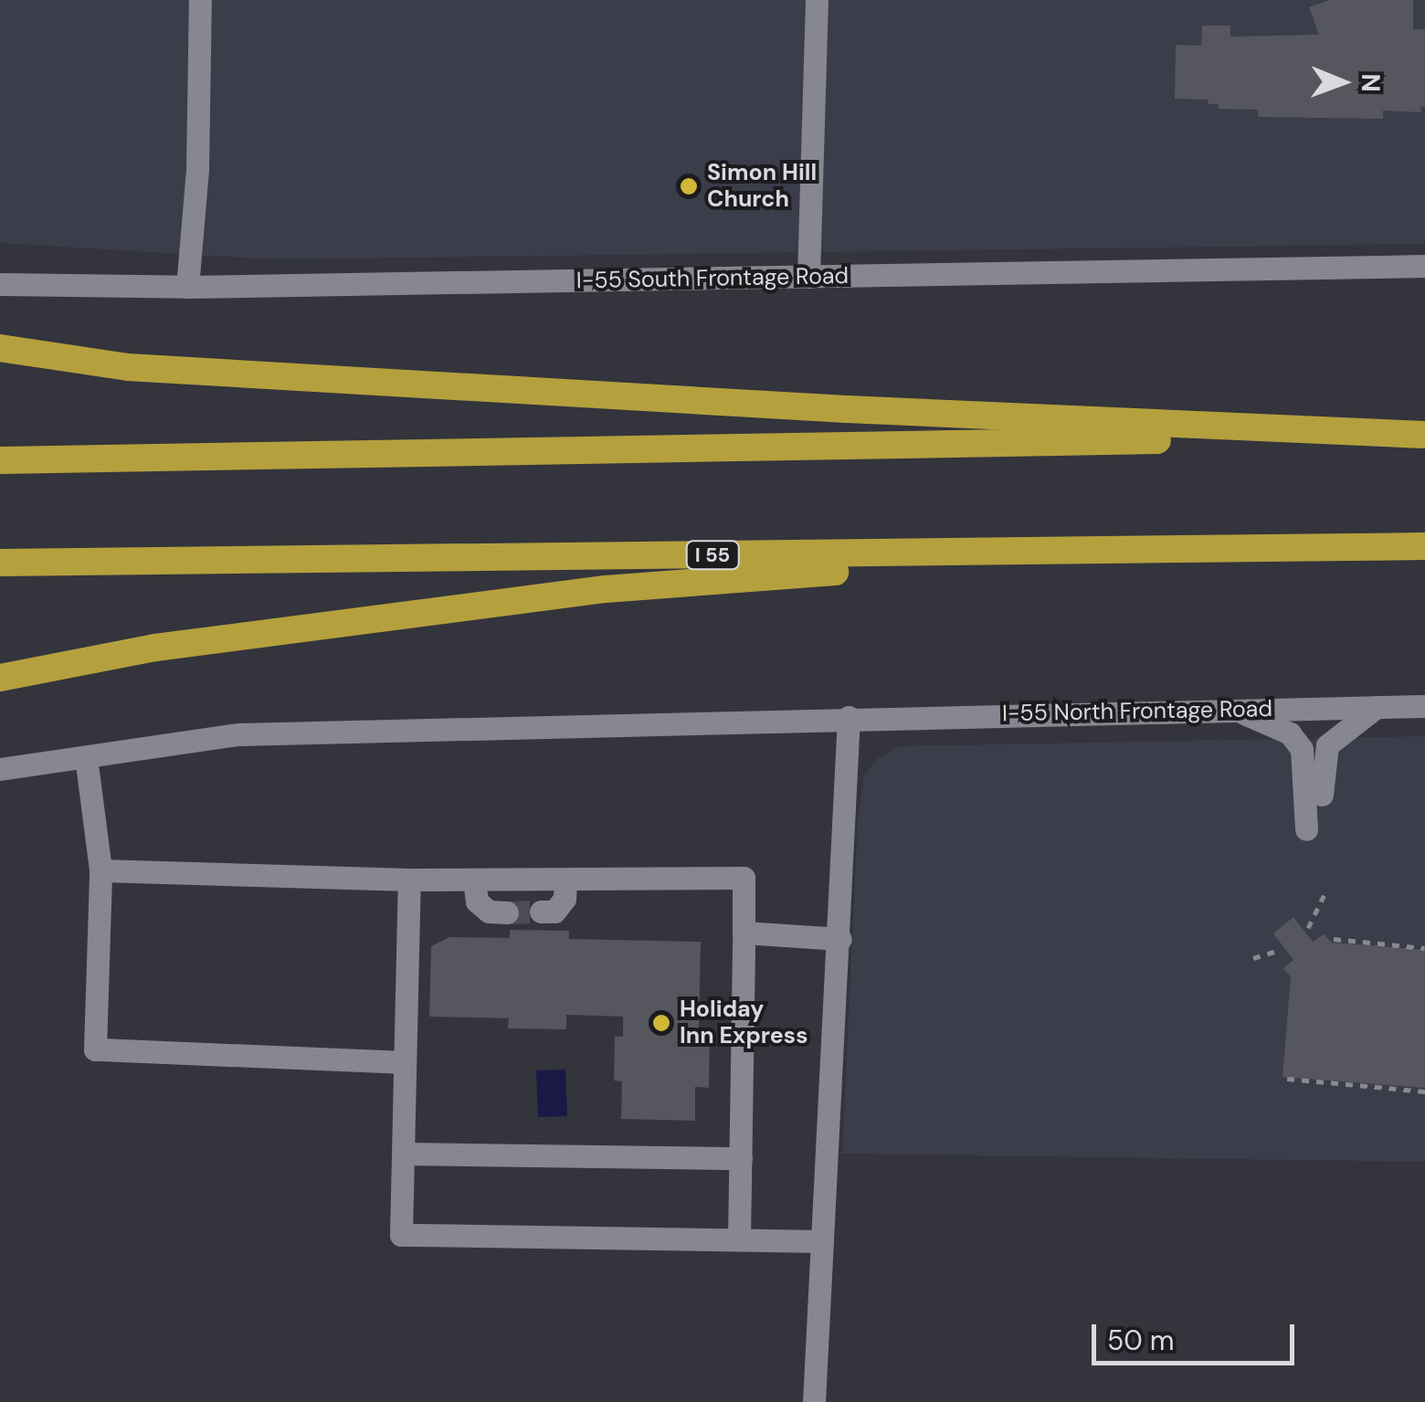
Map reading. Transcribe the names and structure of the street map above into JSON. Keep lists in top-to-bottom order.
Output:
{
  "streets": {
    "highway": ["I 55"],
    "street": ["I-55 South Frontage Road", "I-55 North Frontage Road"]
  },
  "places": ["Simon Hill Church", "Holiday Inn Express"],
  "scale_bar": "50 m",
  "north": "right"
}
